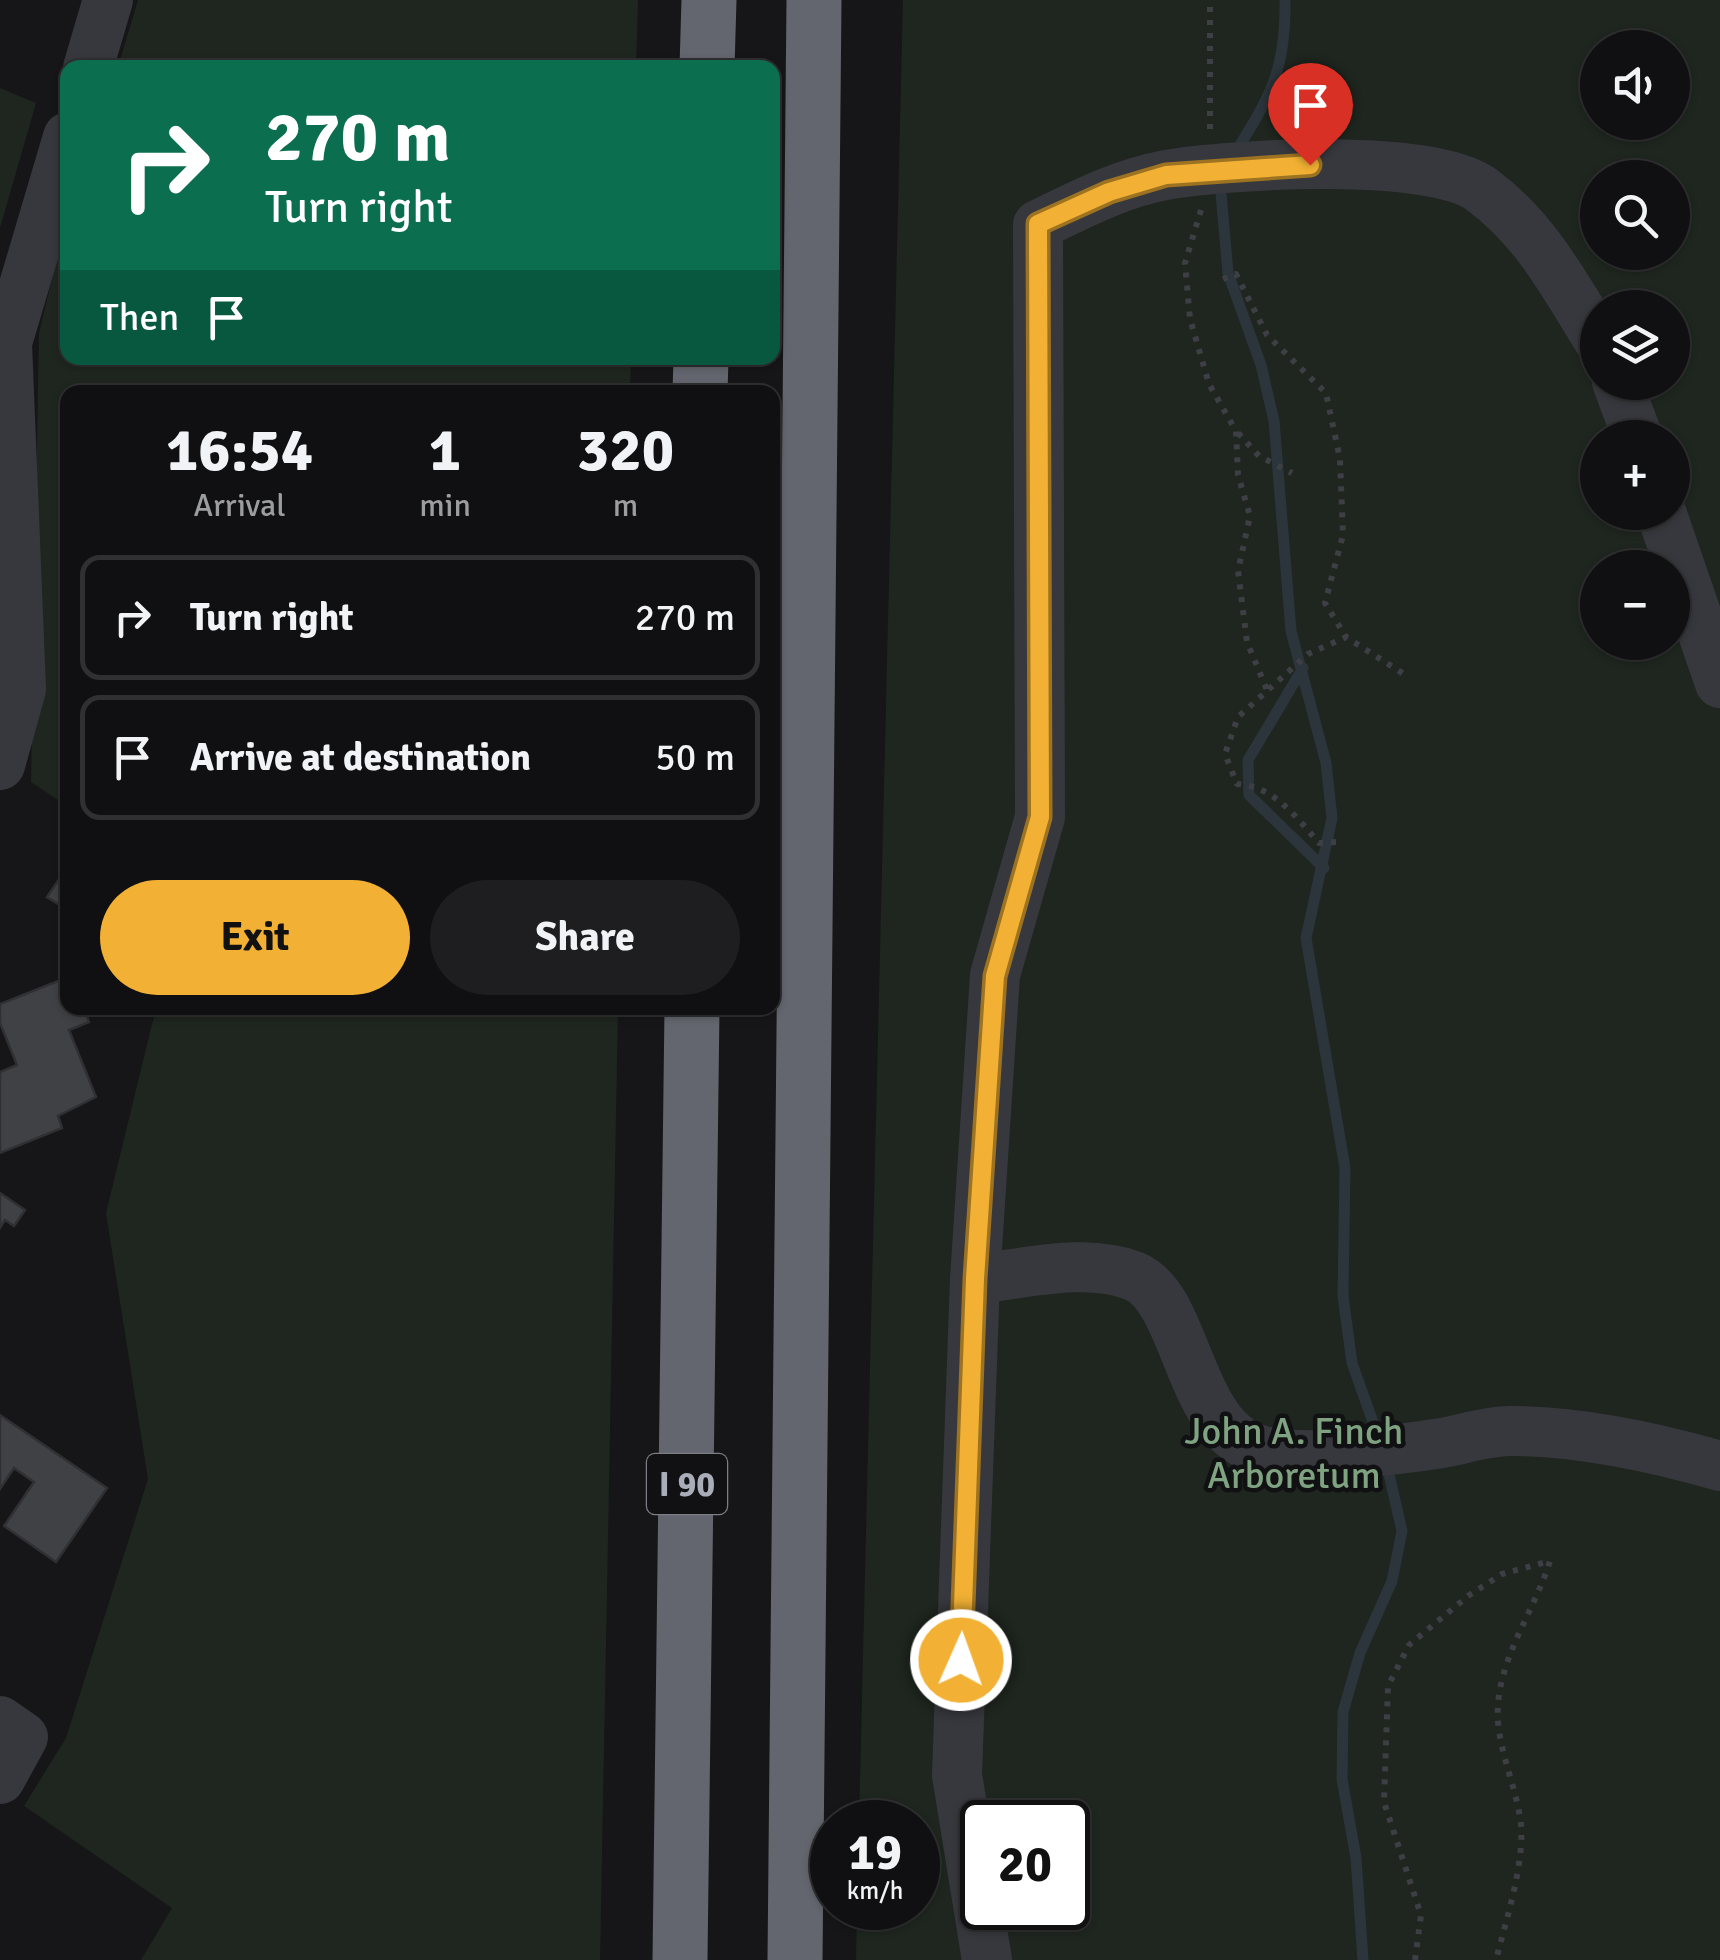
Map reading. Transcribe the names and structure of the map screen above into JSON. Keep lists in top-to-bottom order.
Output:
{
  "streets": {
    "highway": ["I 90"]
  },
  "parks": ["John A. Finch Arboretum"],
  "page": {
    "map_buttons": ["+", "−"],
    "turn": ["270 m", "Turn right"],
    "then": "Then",
    "eta": [
      "16:54",
      "Arrival",
      "1",
      "min",
      "320",
      "m"
    ],
    "list": [
      {
        "name": "Turn right",
        "value": "270 m"
      },
      {
        "name": "Arrive at destination",
        "value": "50 m"
      }
    ],
    "buttons": ["Exit", "Share"],
    "speed": "19 km/h",
    "limit": "20"
  }
}
